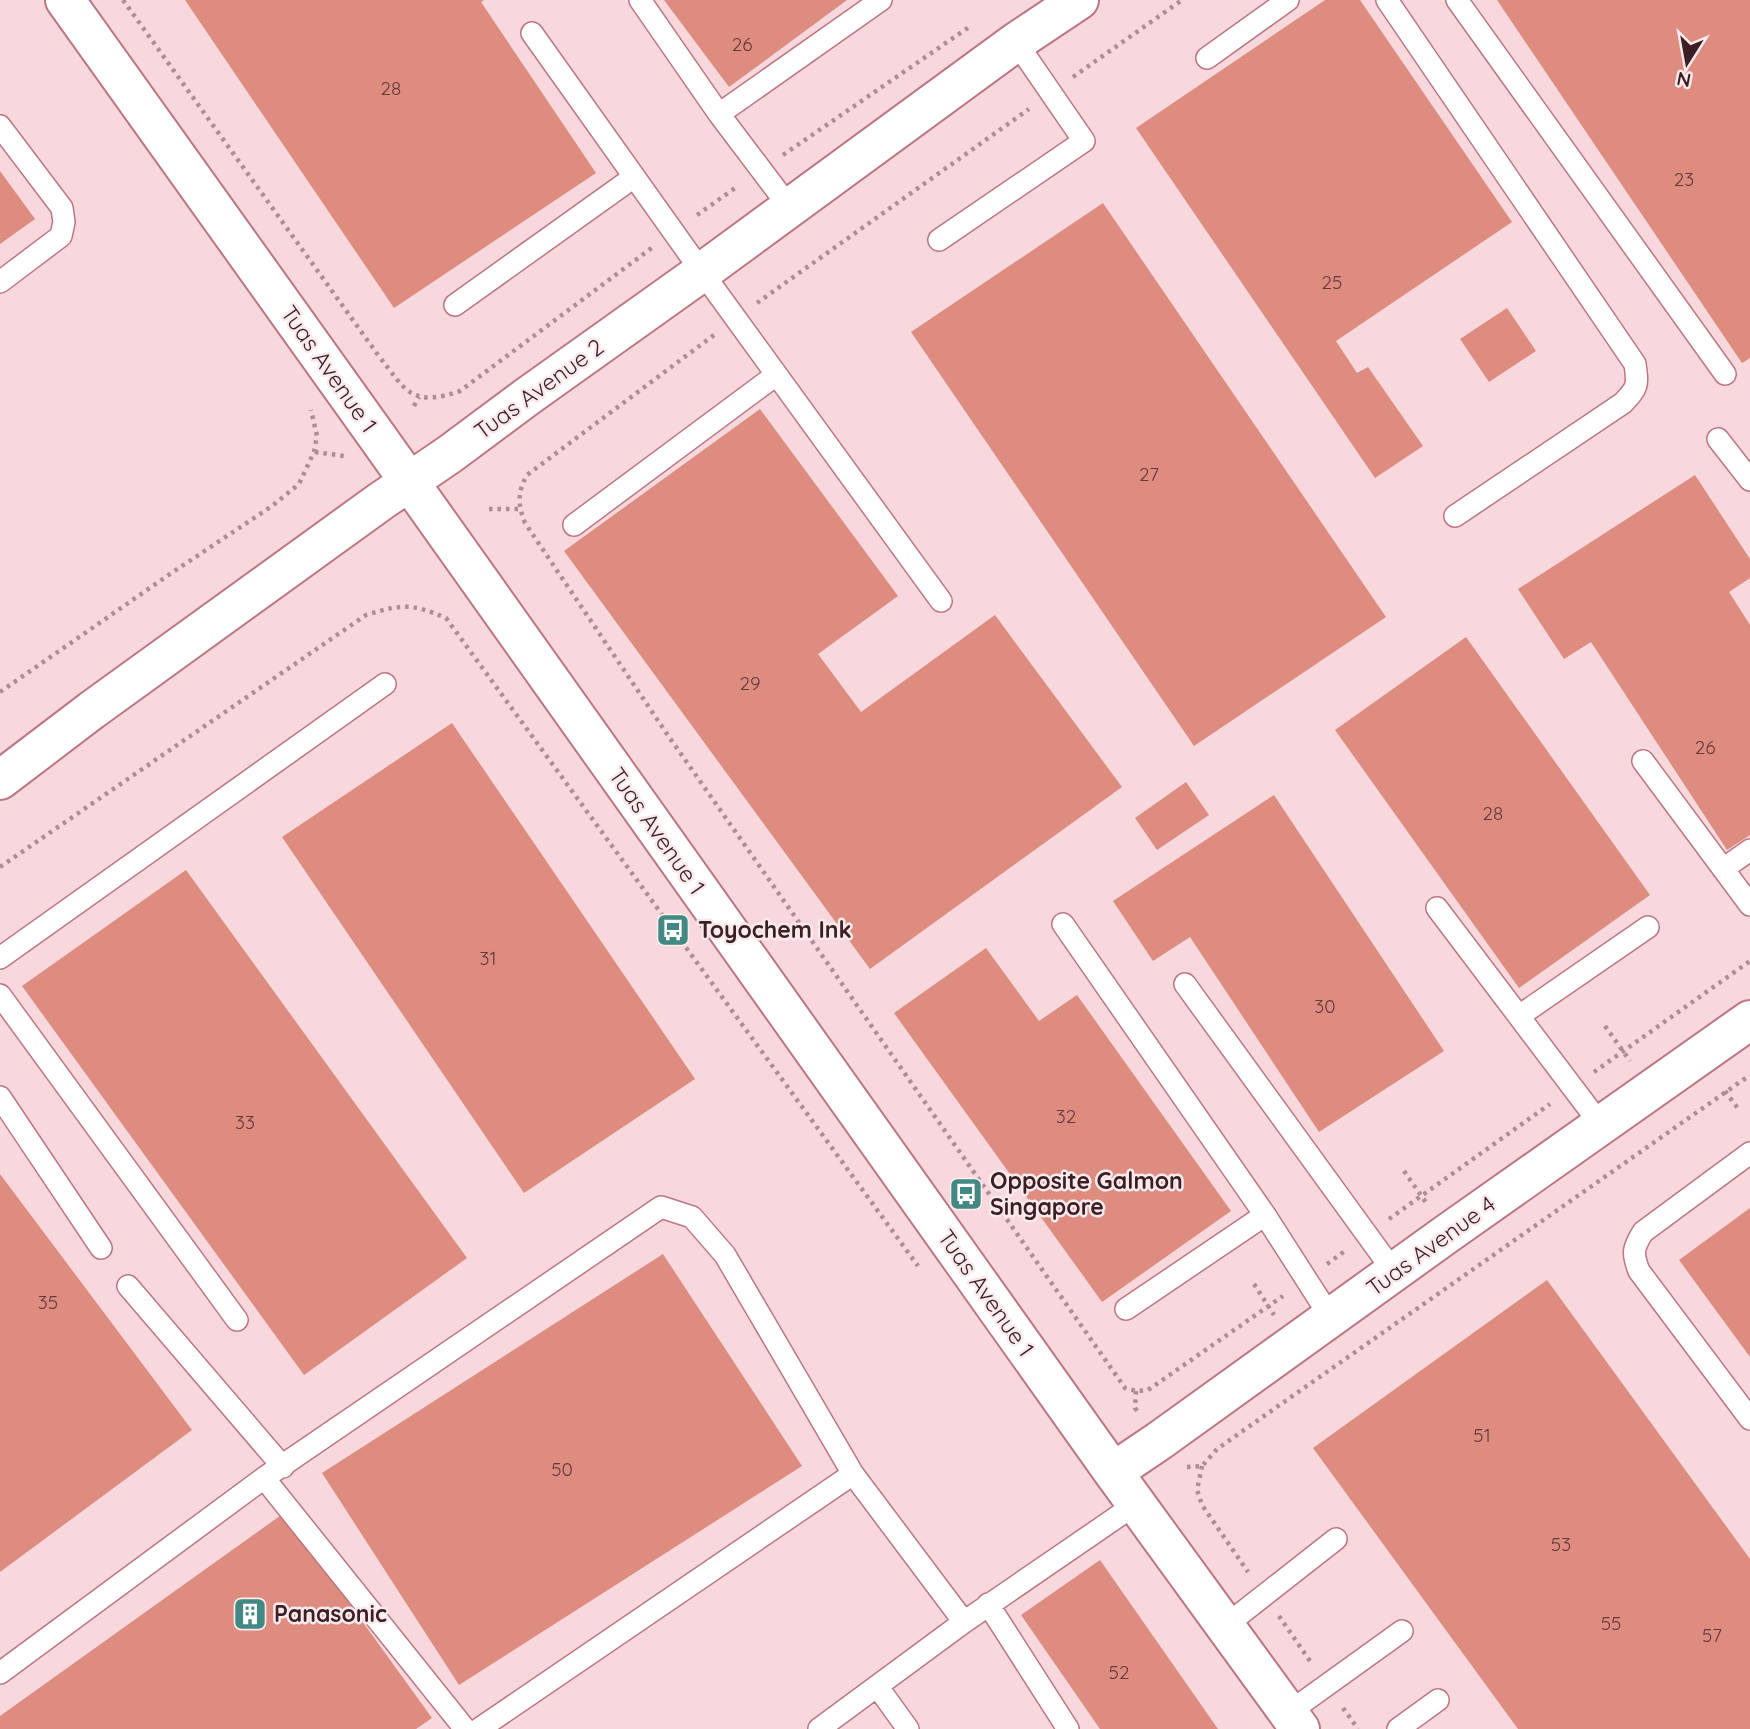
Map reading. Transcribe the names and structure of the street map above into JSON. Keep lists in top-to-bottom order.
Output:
{
  "streets": {
    "street": ["Tuas Avenue 1", "Tuas Avenue 2", "Tuas Avenue 4"]
  },
  "crossings": [
    ["Tuas Avenue 1", "Tuas Avenue 2"],
    ["Tuas Avenue 1", "Tuas Avenue 4"]
  ],
  "places": {
    "bus stop": ["Toyochem Ink", "Opposite Galmon Singapore"],
    "building": ["Panasonic"]
  },
  "house_numbers": [
    "26",
    "28",
    "23",
    "25",
    "27",
    "29",
    "26",
    "28",
    "31",
    "30",
    "32",
    "33",
    "35",
    "51",
    "50",
    "53",
    "55",
    "57",
    "52"
  ],
  "north": "bottom"
}
